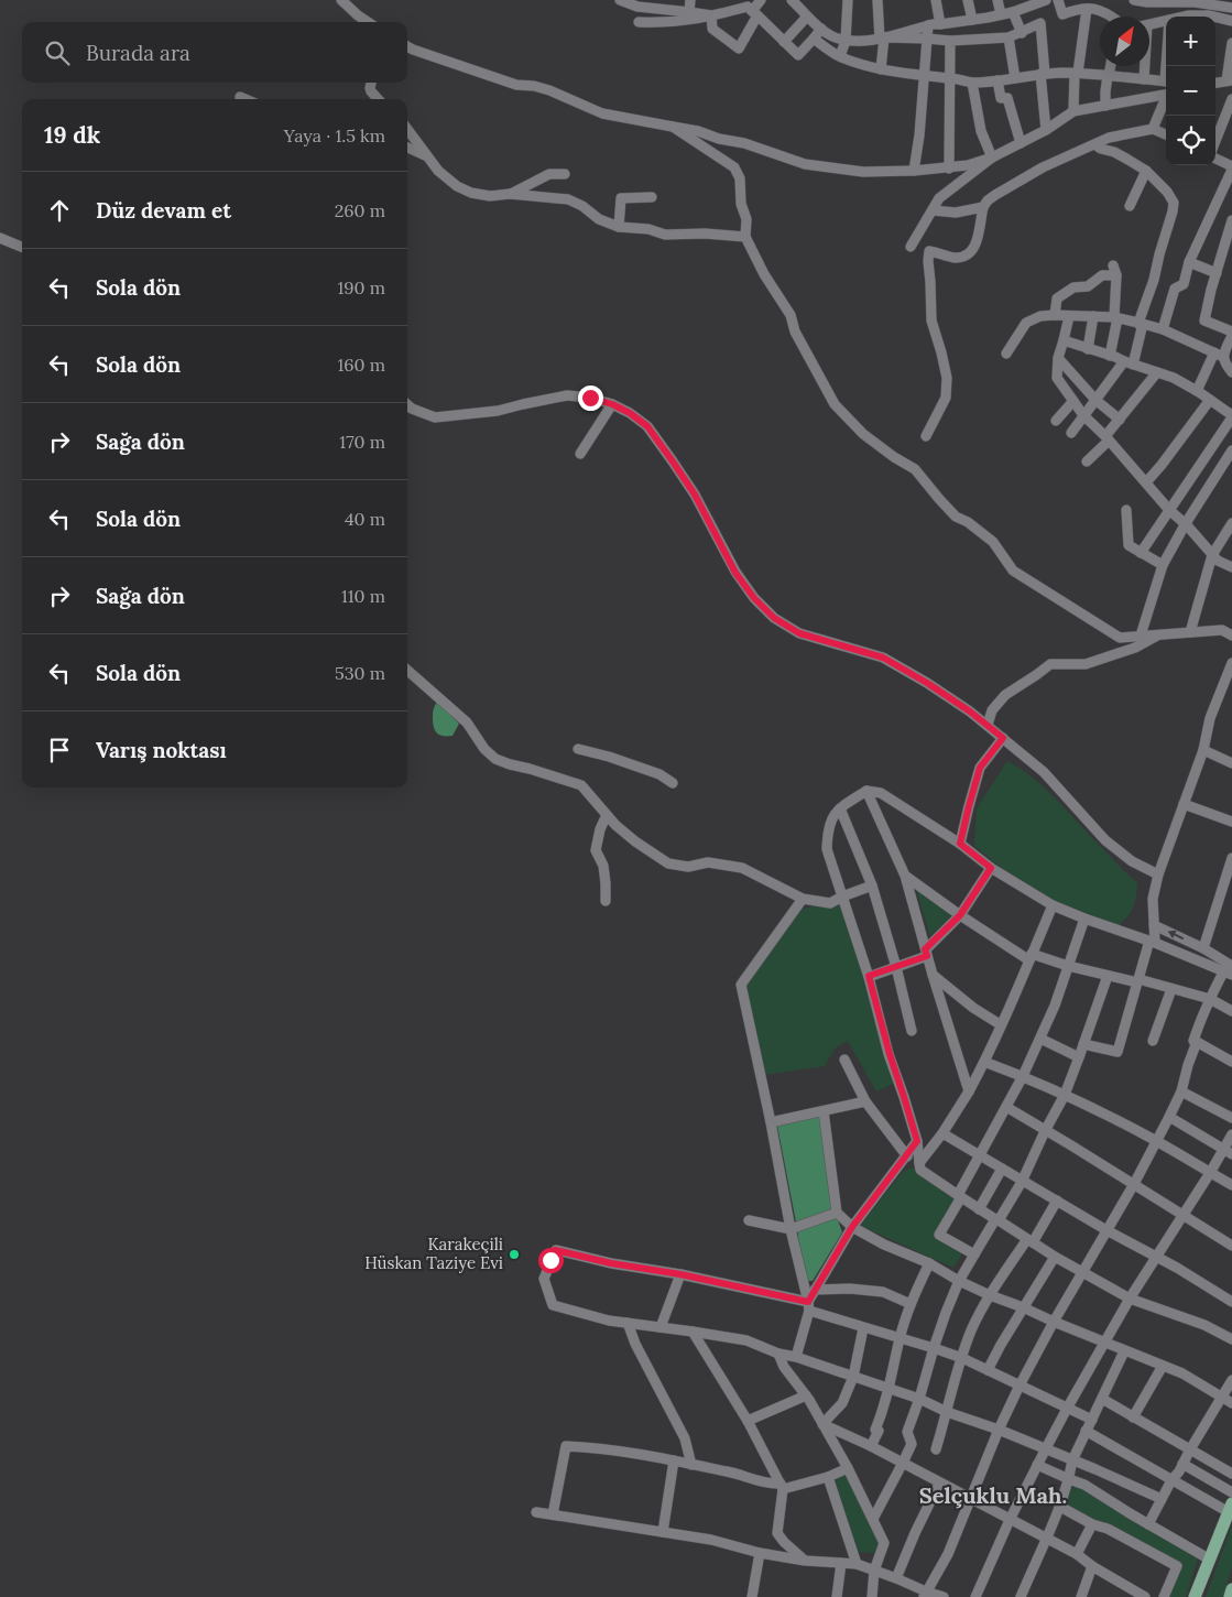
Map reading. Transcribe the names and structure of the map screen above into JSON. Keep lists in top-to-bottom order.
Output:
{
  "districts": ["Selçuklu Mah."],
  "places": ["Karakeçili Hüskan Taziye Evi"],
  "north": "top right",
  "page": {
    "map_buttons": ["+", "−"],
    "search": "Burada ara",
    "heading": ["19 dk", "Yaya · 1.5 km"],
    "list": [
      ["Düz devam et", "260 m"],
      ["Sola dön", "190 m"],
      ["Sola dön", "160 m"],
      ["Sağa dön", "170 m"],
      ["Sola dön", "40 m"],
      ["Sağa dön", "110 m"],
      ["Sola dön", "530 m"],
      "Varış noktası"
    ]
  }
}
